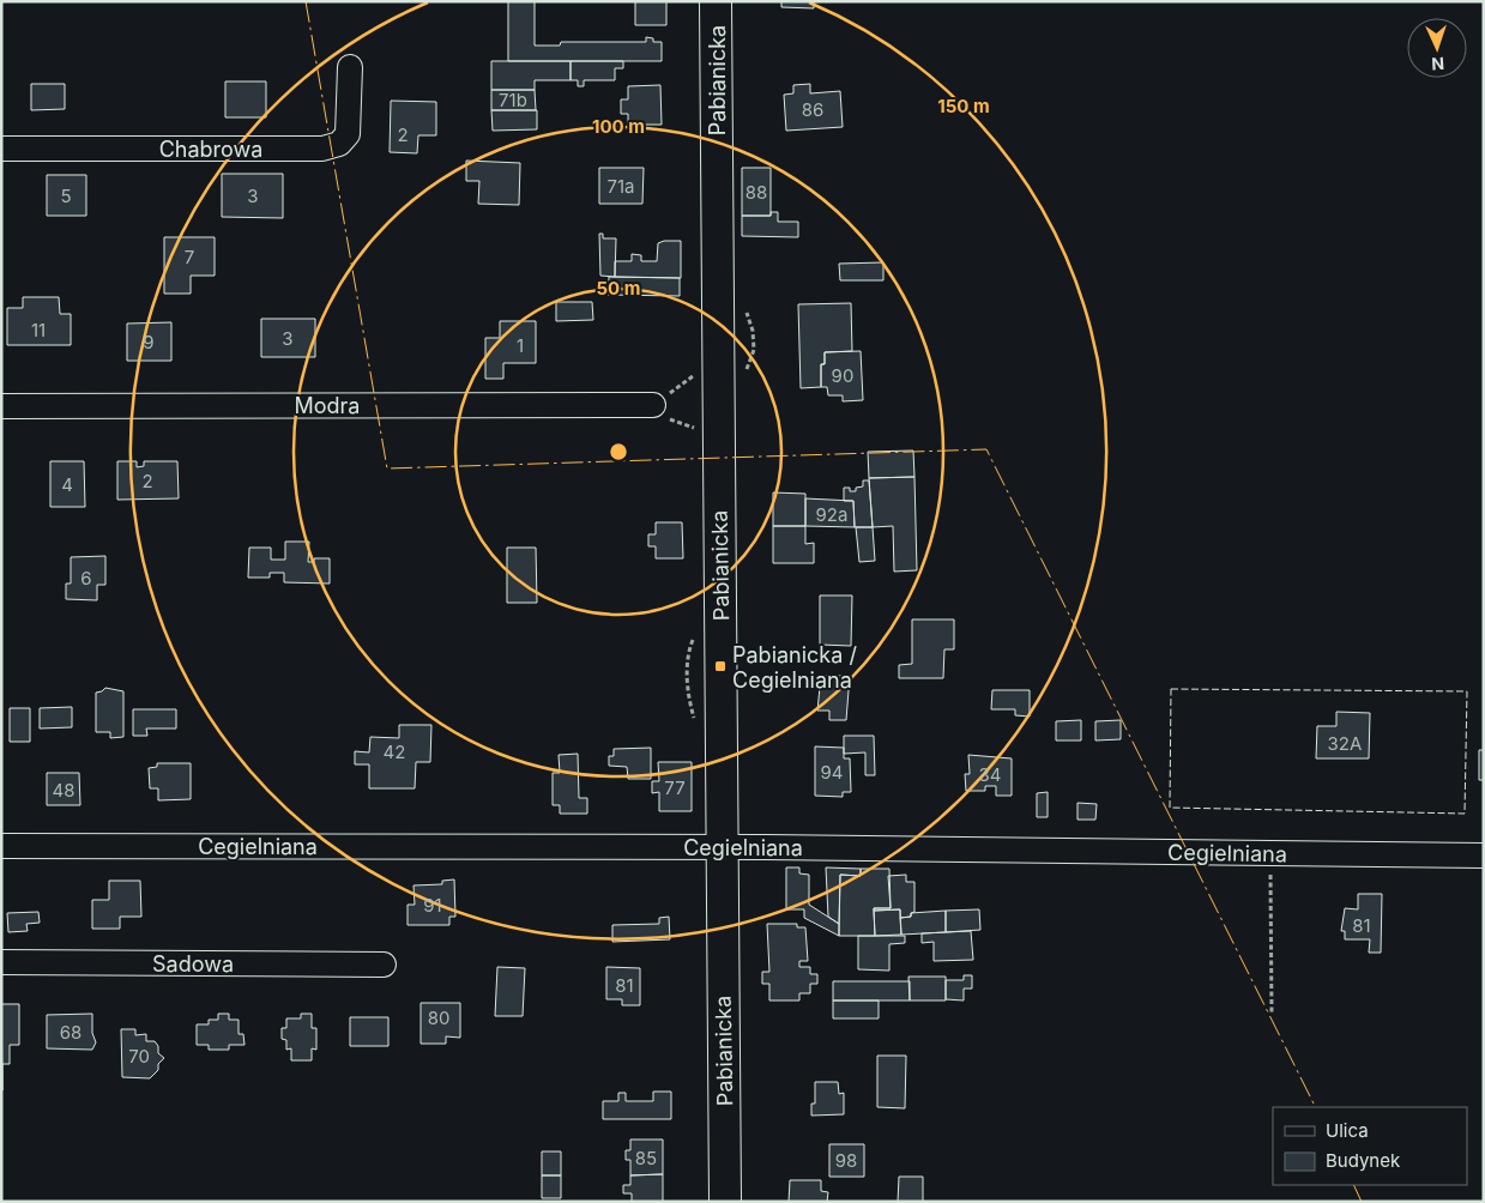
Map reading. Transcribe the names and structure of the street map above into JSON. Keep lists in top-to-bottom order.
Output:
{
  "streets": {
    "main road": ["Pabianicka"],
    "street": [
      "Chabrowa",
      "Modra",
      "Cegielniana",
      "Sadowa"
    ]
  },
  "crossings": [
    ["Pabianicka", "Cegielniana"]
  ],
  "places": {
    "transit": ["Pabianicka / Cegielniana"]
  },
  "house_numbers": [
    "71b",
    "86",
    "2",
    "71a",
    "88",
    "5",
    "3",
    "7",
    "11",
    "3",
    "9",
    "1",
    "90",
    "2",
    "4",
    "92a",
    "6",
    "32A",
    "42",
    "94",
    "34",
    "77",
    "48",
    "91",
    "81",
    "81",
    "80",
    "68",
    "70",
    "85",
    "98"
  ],
  "legend": ["Ulica", "Budynek"],
  "north": "bottom",
  "rings": ["150 m", "100 m", "50 m"]
}
